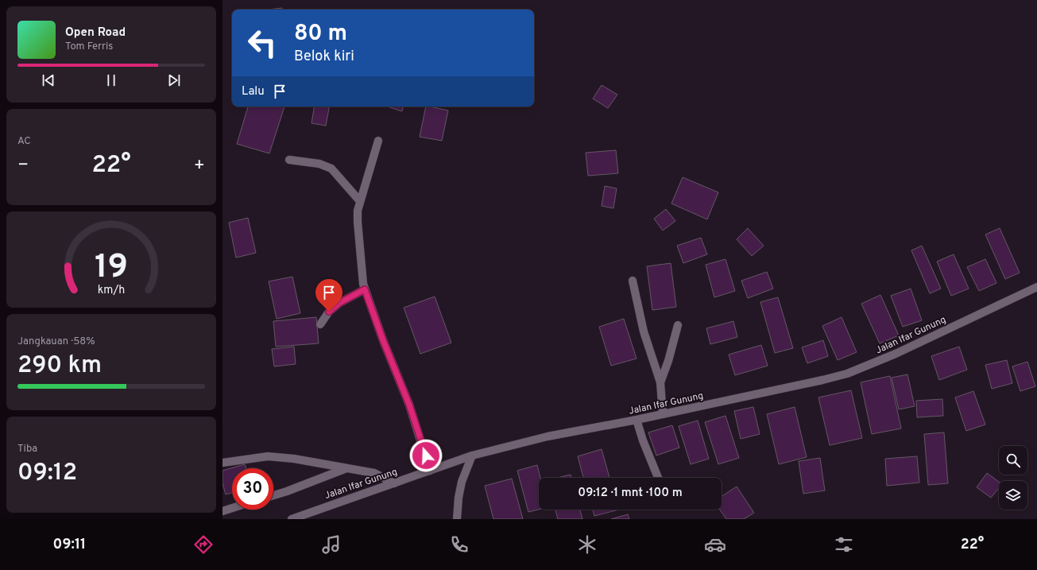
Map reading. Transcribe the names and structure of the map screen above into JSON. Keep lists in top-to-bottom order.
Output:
{
  "streets": {
    "street": ["Jalan Ifar Gunung"]
  },
  "page": {
    "turn": ["80 m", "Belok kiri"],
    "song": ["Open Road", "Tom Ferris"],
    "then": "Lalu",
    "tile": [
      "AC",
      ["Jangkauan · 58%", "290 km"],
      ["Tiba", "09:12"]
    ],
    "heat": ["−", "22°", "+"],
    "limit": "30",
    "trip": "09:12 · 1 mnt · 100 m",
    "tabs": ["09:11", "22°"],
    "gauge": ["19", "km/h"]
  }
}
